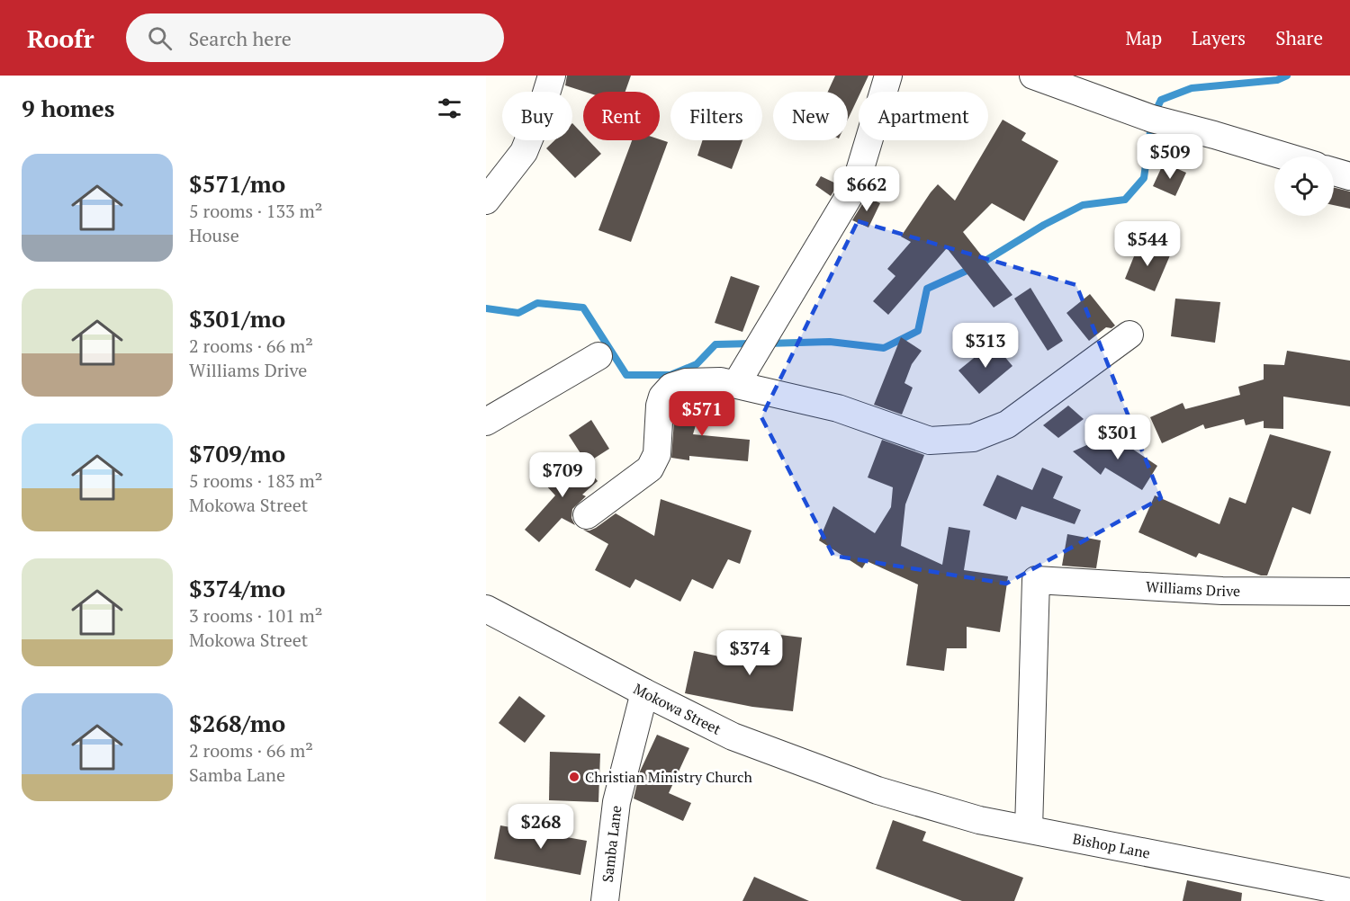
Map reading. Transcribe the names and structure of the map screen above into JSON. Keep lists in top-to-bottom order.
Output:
{
  "streets": {
    "street": [
      "Williams Drive",
      "Mokowa Street",
      "Samba Lane",
      "Bishop Lane"
    ]
  },
  "crossings": [
    ["Williams Drive", "Bishop Lane"],
    ["Mokowa Street", "Samba Lane"],
    ["Mokowa Street", "Bishop Lane"]
  ],
  "places": ["Christian Ministry Church"],
  "page": {
    "header": "Roofr",
    "search": "Search here",
    "nav": ["Map", "Layers", "Share"],
    "heading": "9 homes",
    "chip": [
      "Buy",
      "Rent",
      "Filters",
      "New",
      "Apartment"
    ],
    "price": [
      "$509",
      "$662",
      "$544",
      "$313",
      "$571",
      "$301",
      "$709",
      "$374",
      "$268"
    ],
    "list": [
      {
        "name": "$571/mo",
        "note": "5 rooms · 133 m² · House"
      },
      {
        "name": "$301/mo",
        "note": "2 rooms · 66 m² · Williams Drive"
      },
      {
        "name": "$709/mo",
        "note": "5 rooms · 183 m² · Mokowa Street"
      },
      {
        "name": "$374/mo",
        "note": "3 rooms · 101 m² · Mokowa Street"
      },
      {
        "name": "$268/mo",
        "note": "2 rooms · 66 m² · Samba Lane"
      }
    ]
  }
}
